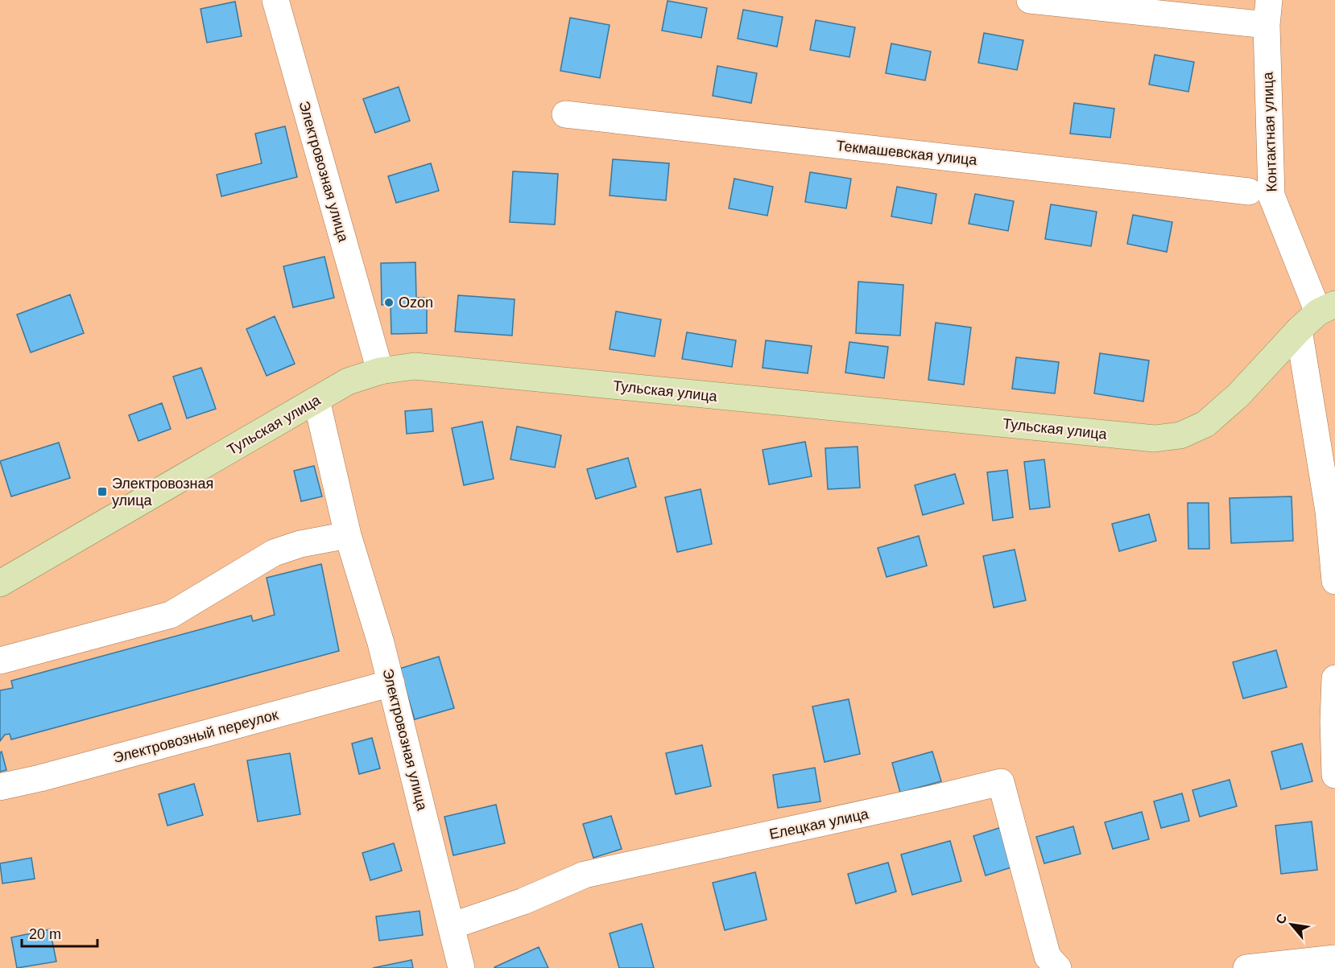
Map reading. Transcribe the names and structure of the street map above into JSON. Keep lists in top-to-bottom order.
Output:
{
  "streets": {
    "main road": ["Тульская улица"],
    "street": [
      "Контактная улица",
      "Текмашевская улица",
      "Электровозная улица",
      "Электровозный переулок",
      "Елецкая улица"
    ]
  },
  "crossings": [
    ["Контактная улица", "Тульская улица"],
    ["Электровозная улица", "Тульская улица"],
    ["Электровозная улица", "Электровозный переулок"],
    ["Электровозная улица", "Елецкая улица"]
  ],
  "places": {
    "other": ["Ozon"],
    "transit": ["Электровозная улица"]
  },
  "scale_bar": "20 m",
  "north": "top left"
}
